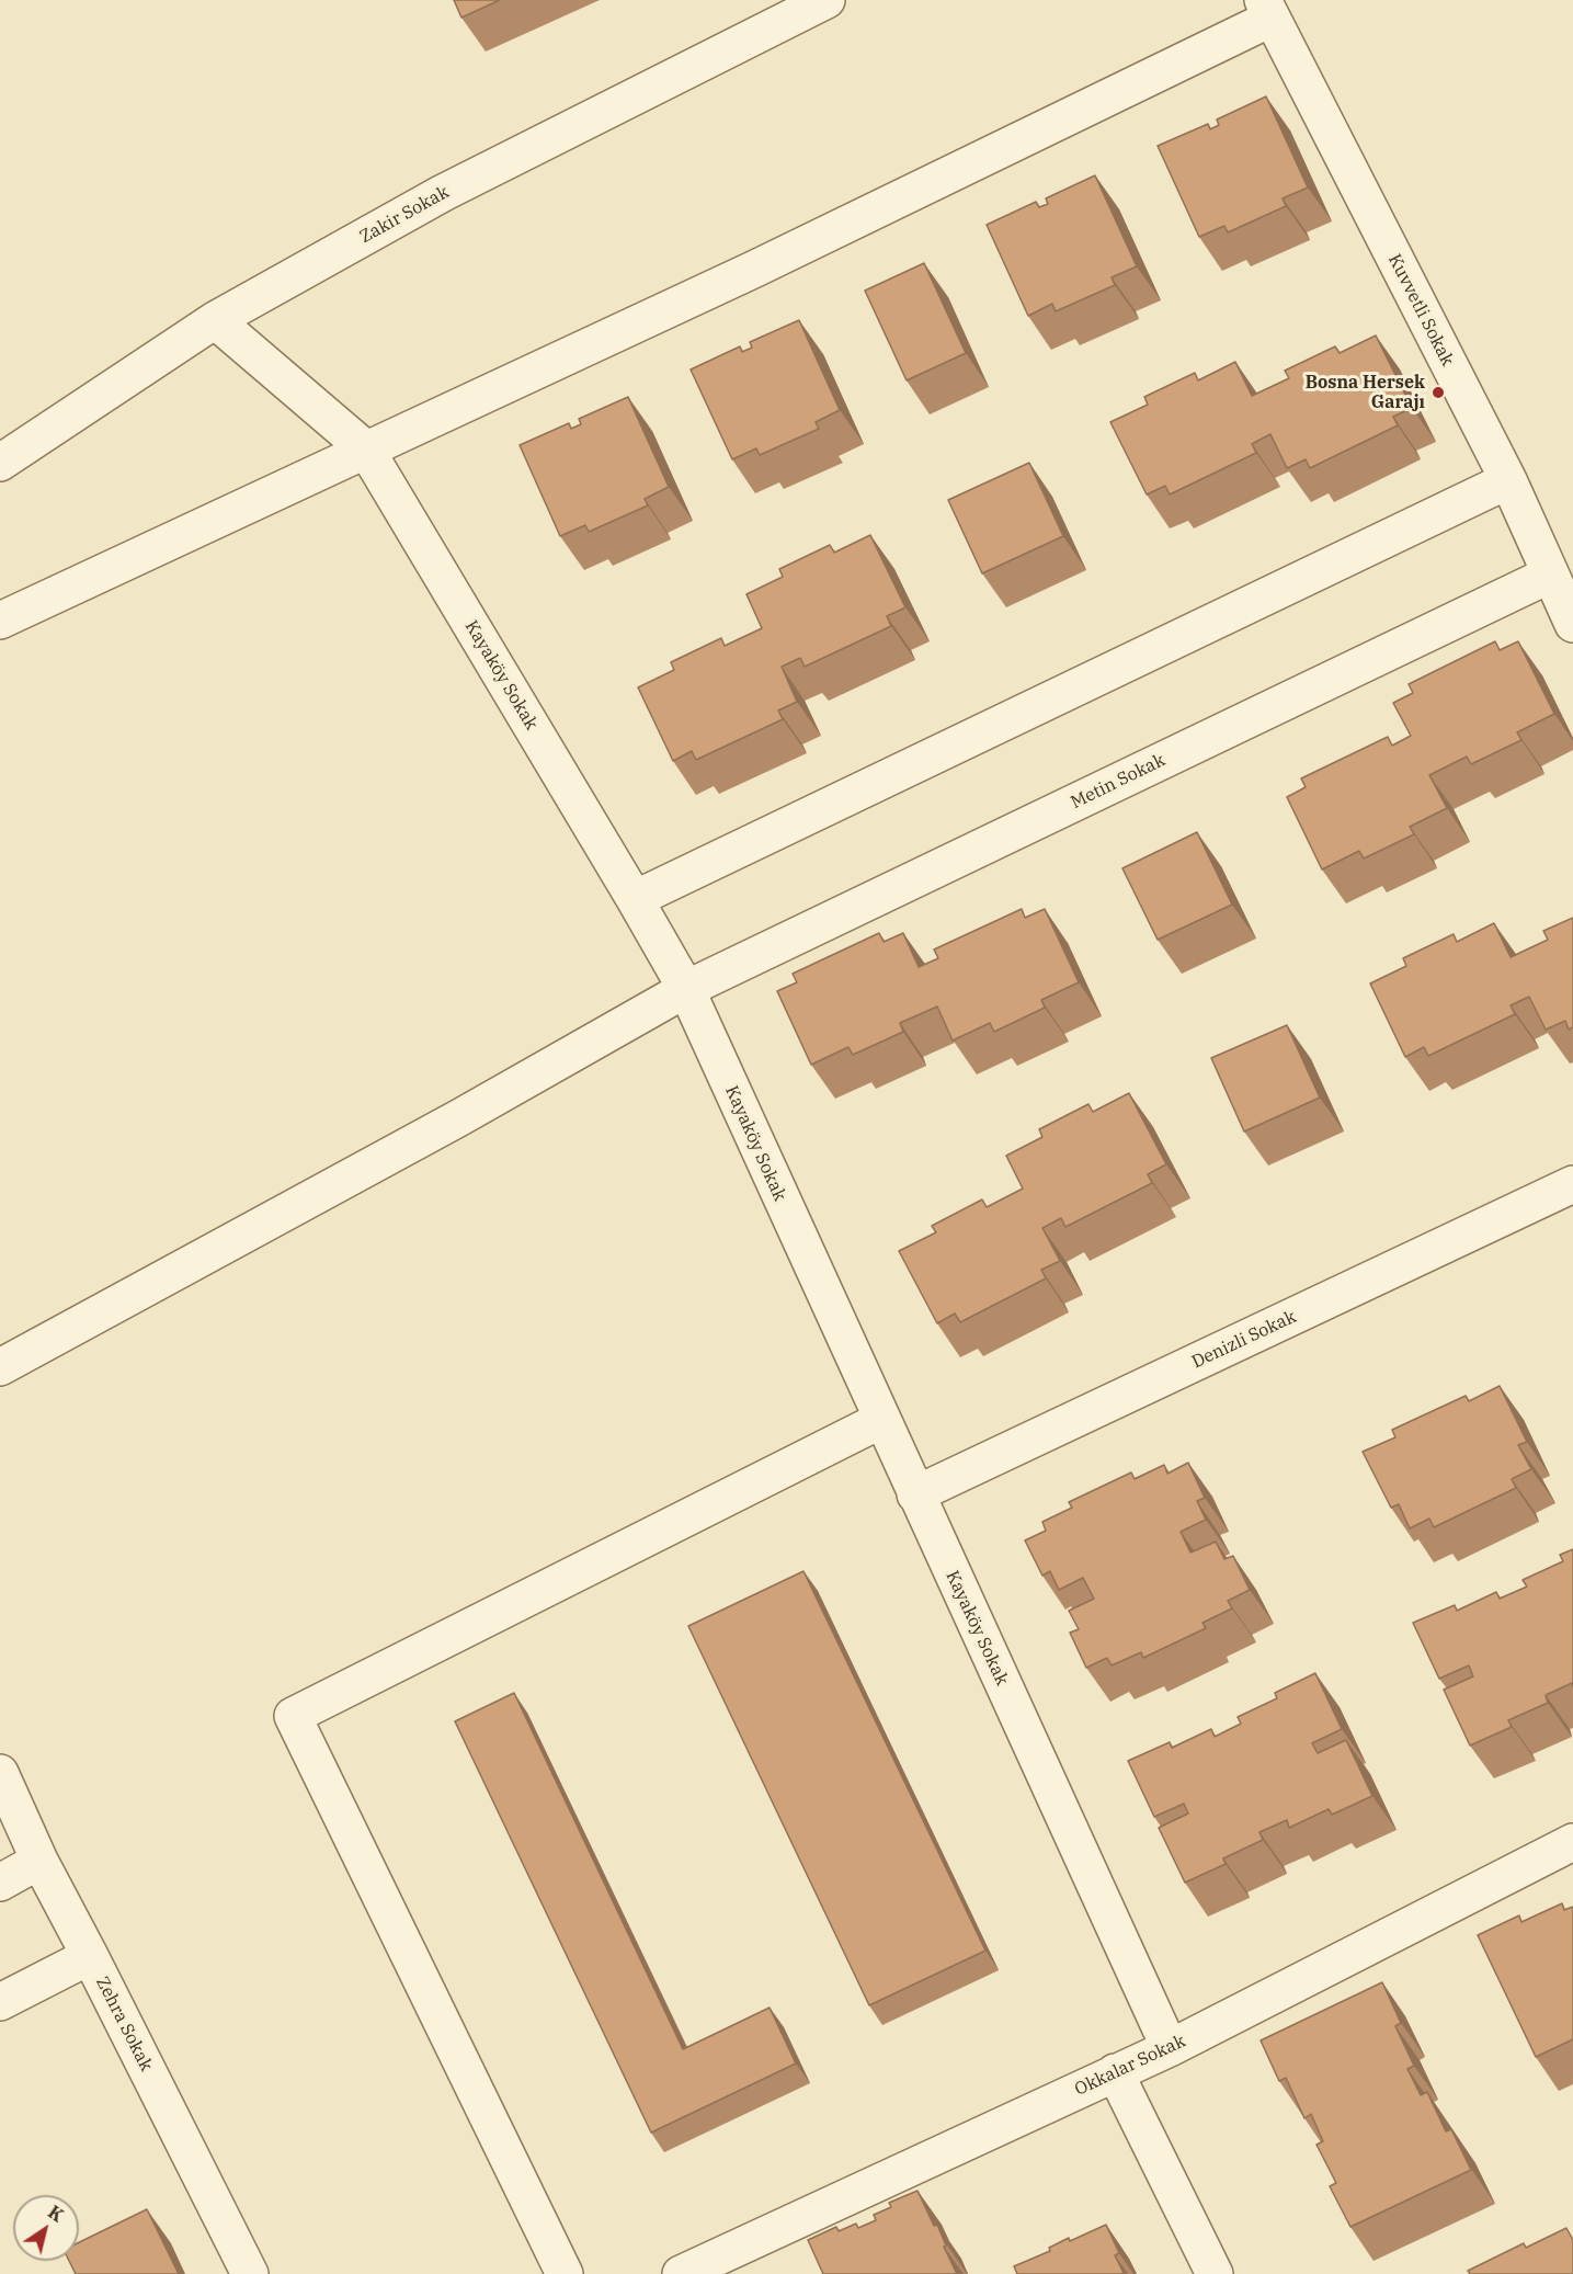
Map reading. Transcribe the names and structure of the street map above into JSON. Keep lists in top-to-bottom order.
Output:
{
  "streets": {
    "street": [
      "Zakir Sokak",
      "Kuvvetli Sokak",
      "Kayaköy Sokak",
      "Metin Sokak",
      "Denizli Sokak",
      "Zehra Sokak",
      "Okkalar Sokak"
    ]
  },
  "crossings": [
    ["Zakir Sokak", "Kayaköy Sokak"],
    ["Kuvvetli Sokak", "Metin Sokak"],
    ["Kayaköy Sokak", "Metin Sokak"],
    ["Kayaköy Sokak", "Denizli Sokak"],
    ["Kayaköy Sokak", "Okkalar Sokak"]
  ],
  "places": ["Bosna Hersek Garajı"],
  "north": "top right"
}
